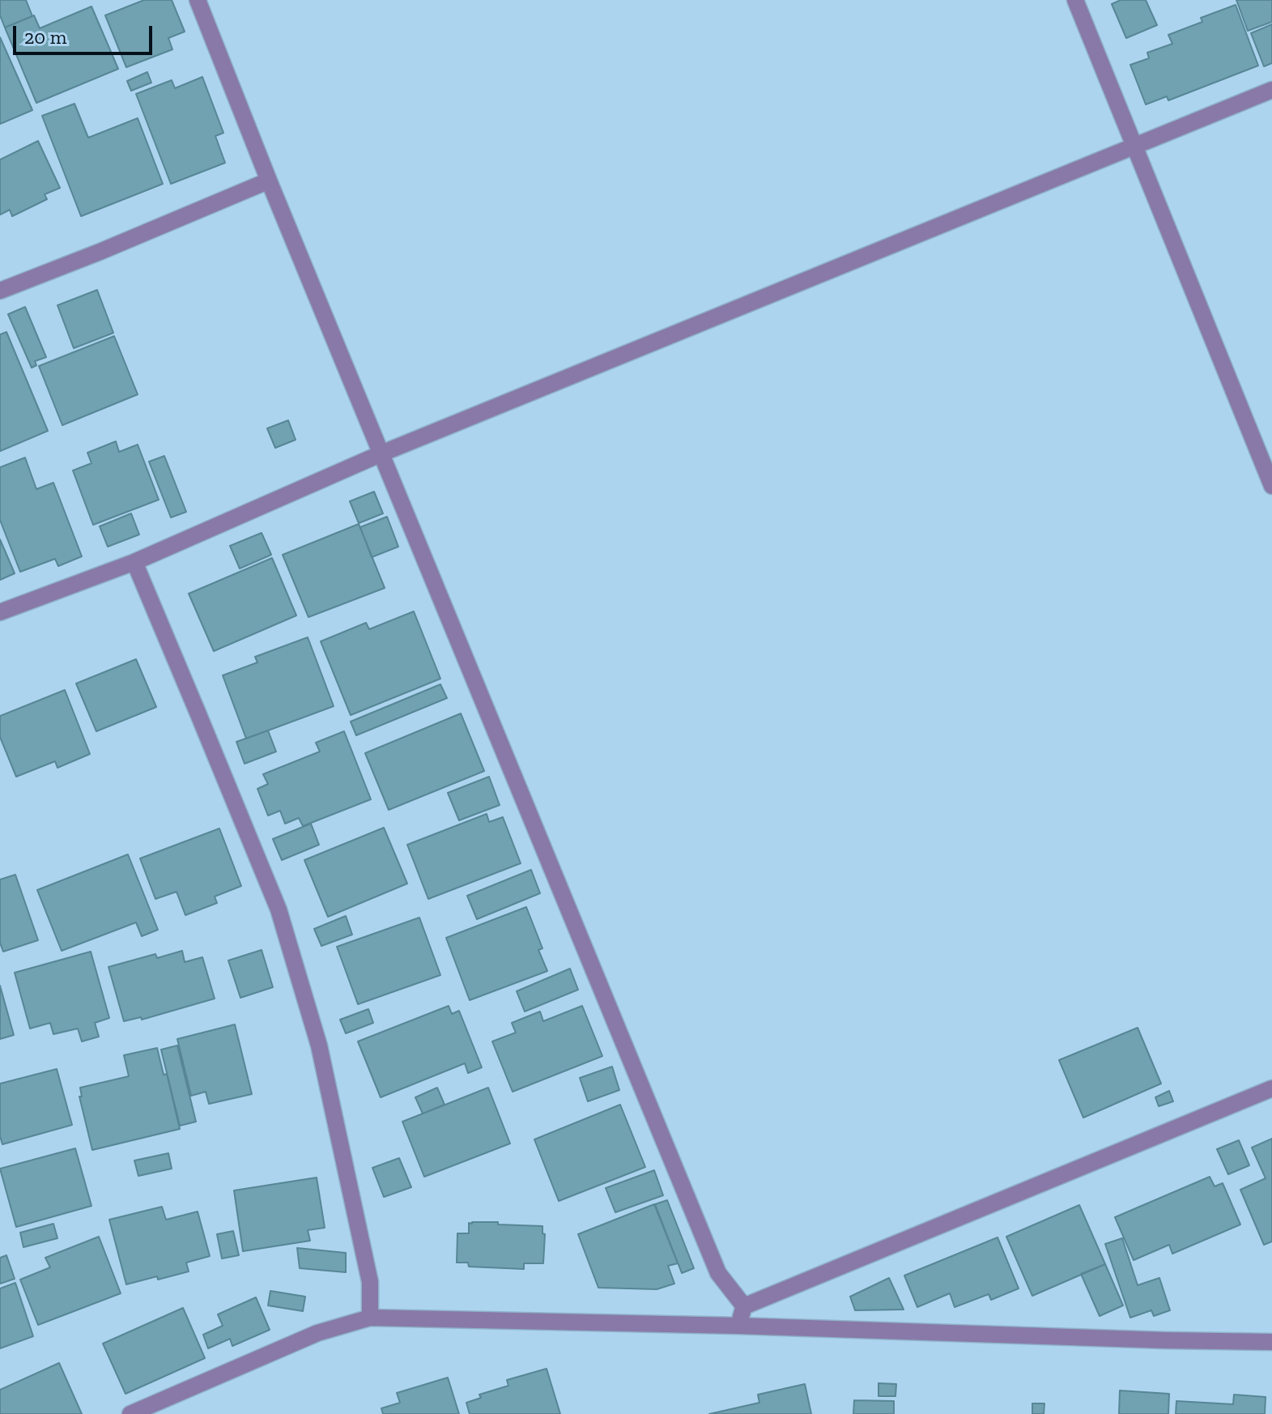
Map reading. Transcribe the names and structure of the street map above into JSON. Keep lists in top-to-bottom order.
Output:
{
  "scale_bar": "20 m"
}
